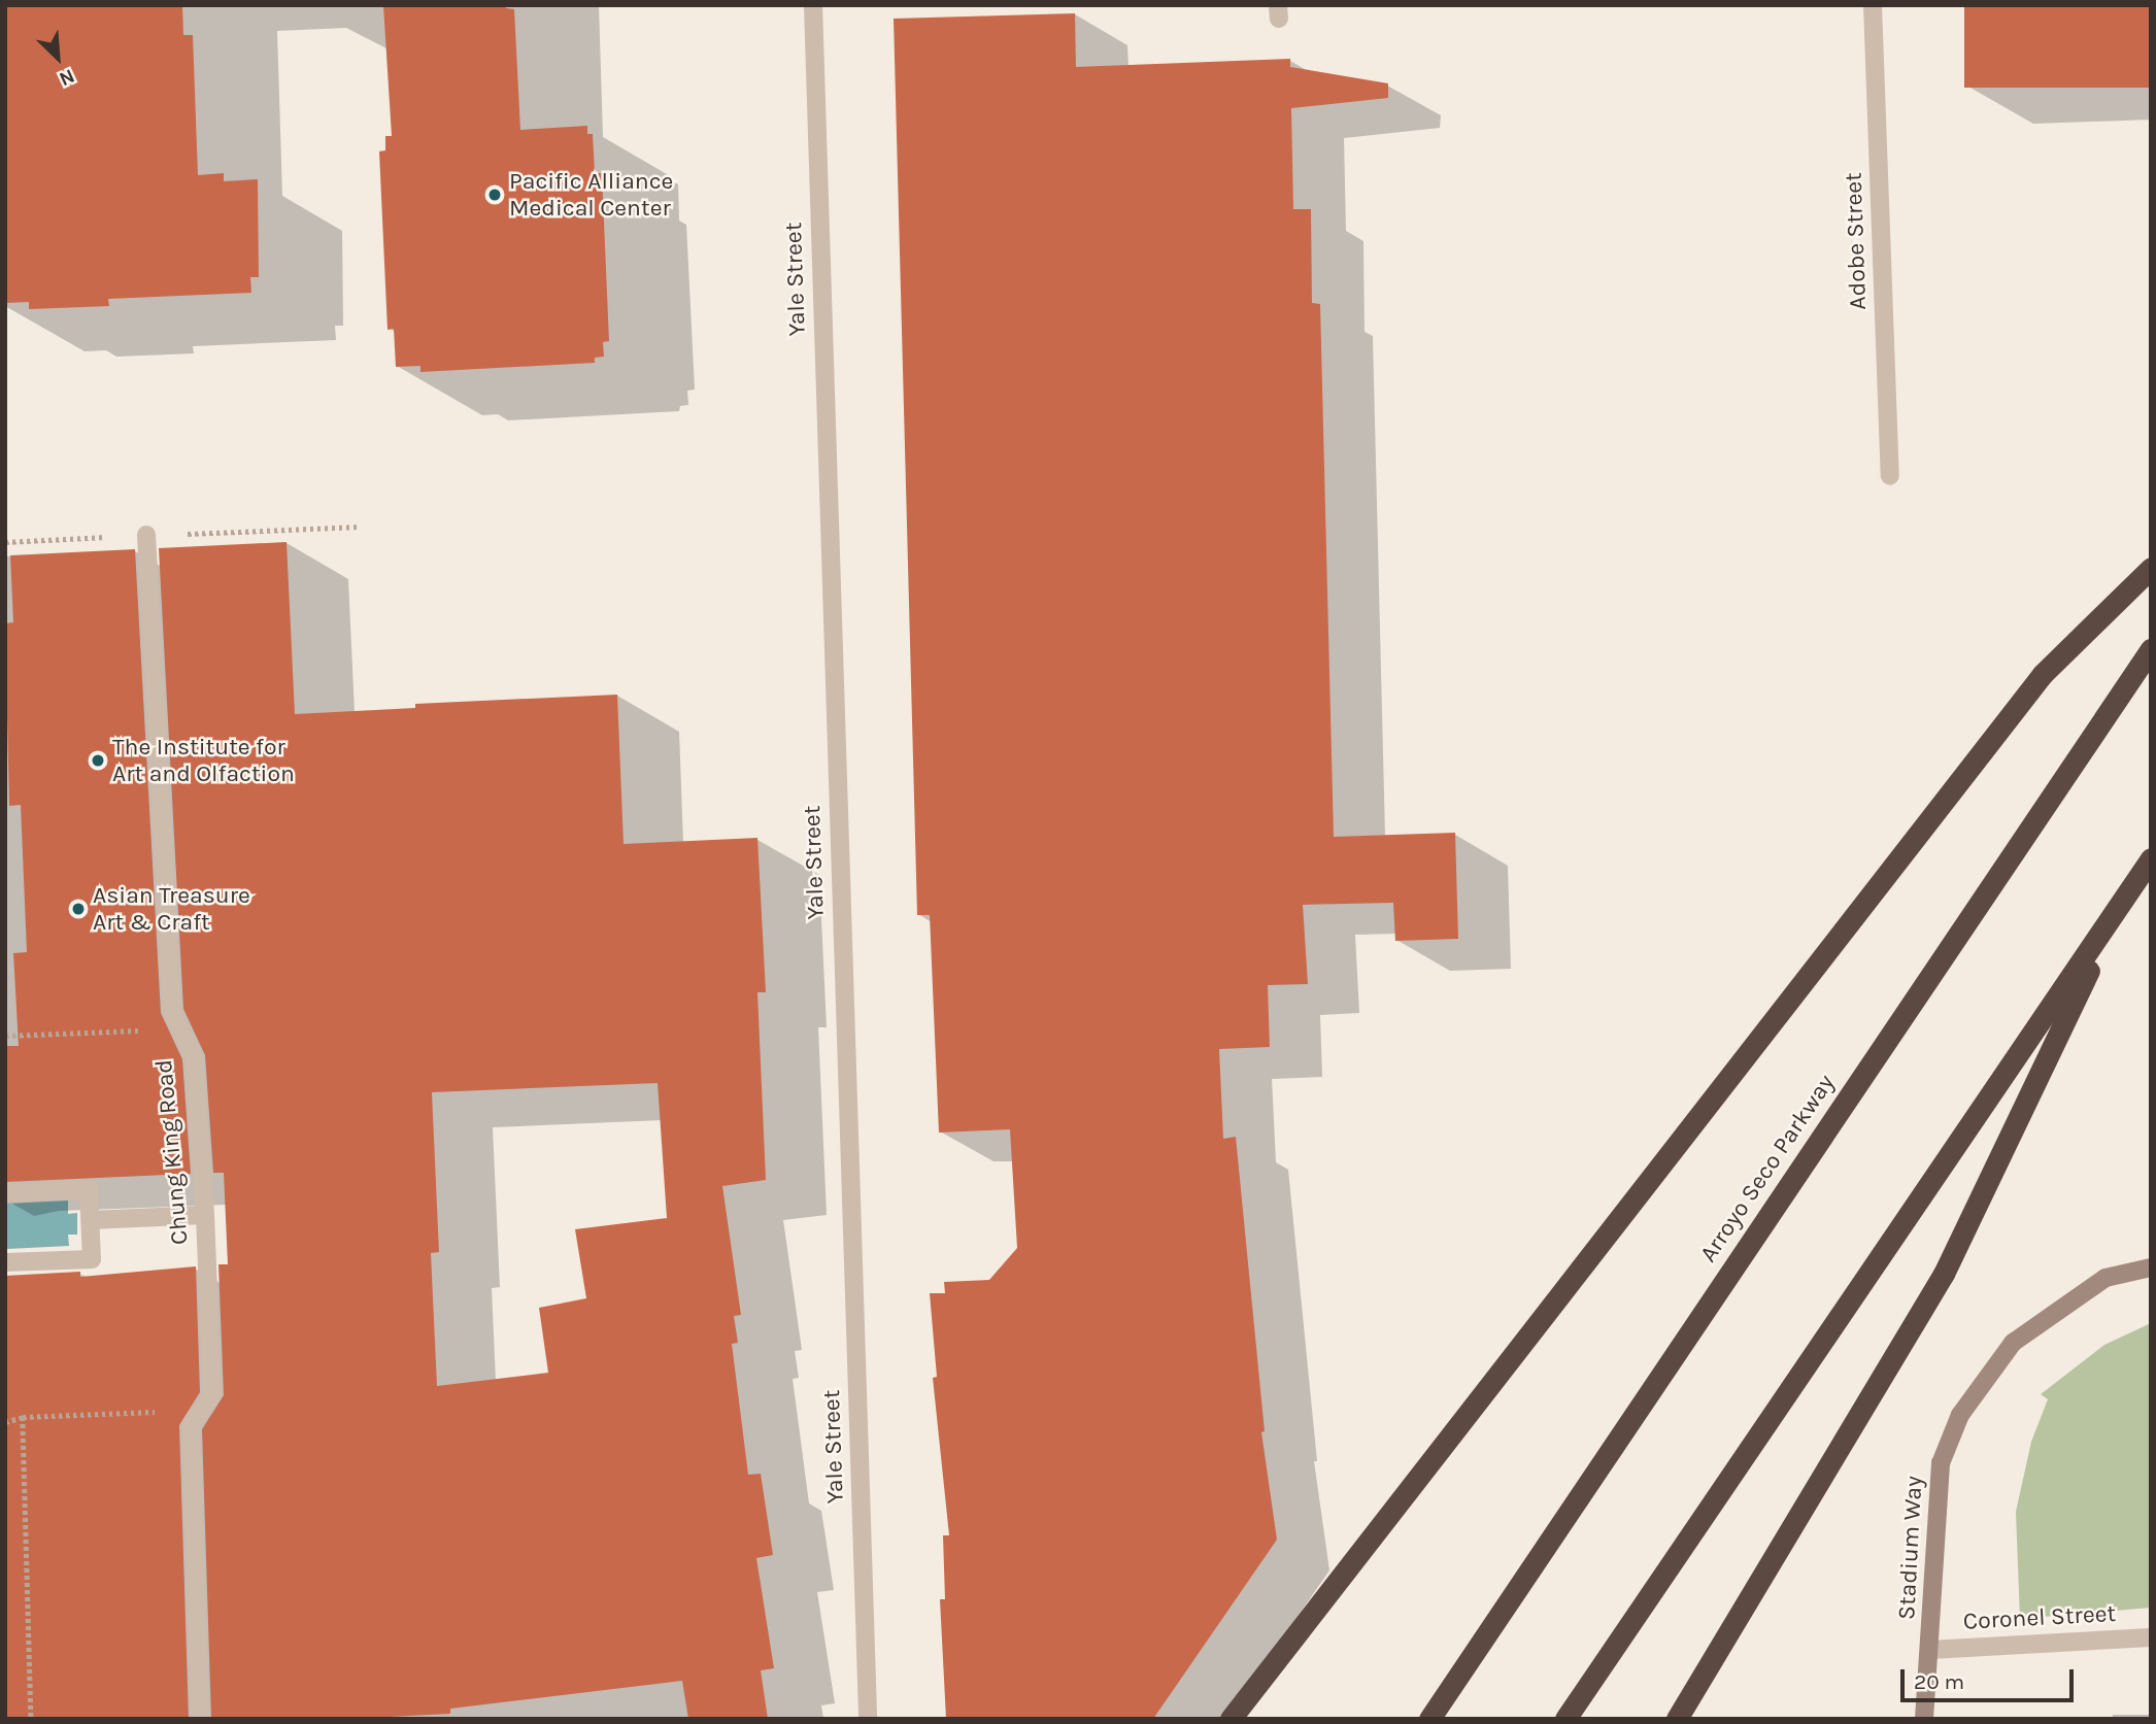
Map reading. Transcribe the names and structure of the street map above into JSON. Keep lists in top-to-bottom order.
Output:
{
  "streets": {
    "highway": ["Arroyo Seco Parkway"],
    "street": [
      "Adobe Street",
      "Yale Street",
      "Chung King Road",
      "Stadium Way",
      "Coronel Street"
    ]
  },
  "crossings": [
    ["Stadium Way", "Coronel Street"]
  ],
  "places": ["Pacific Alliance Medical Center", "The Institute for Art and Olfaction", "Asian Treasure Art & Craft"],
  "scale_bar": "20 m",
  "north": "bottom right"
}
